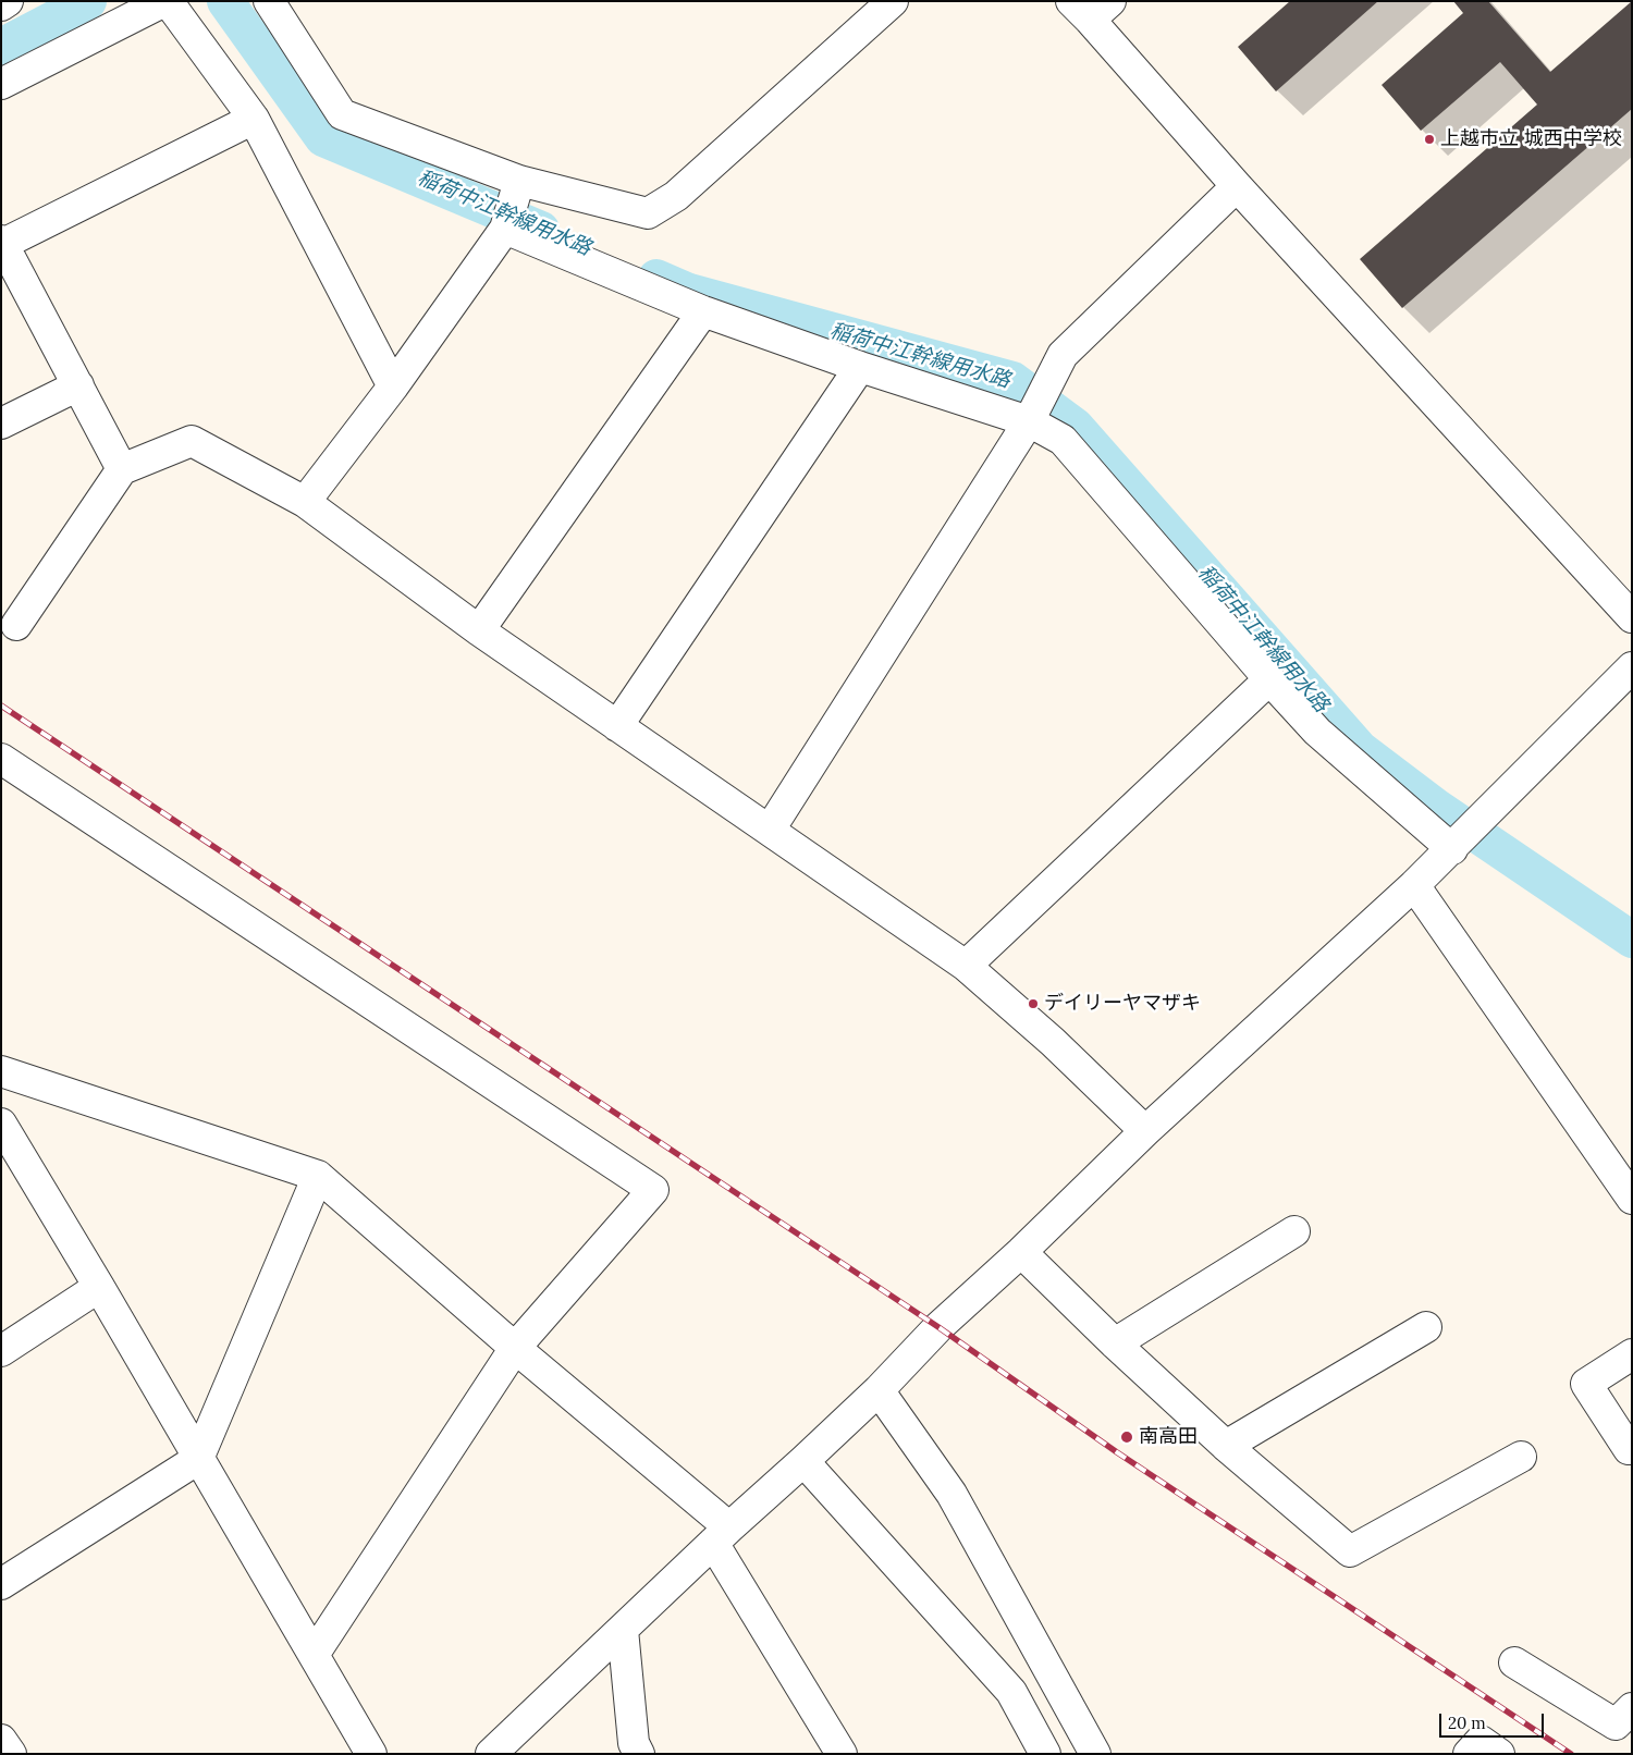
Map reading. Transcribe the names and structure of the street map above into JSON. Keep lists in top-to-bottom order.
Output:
{
  "water": ["稲荷中江幹線用水路"],
  "places": ["上越市立 城西中学校", "デイリーヤマザキ", "南高田"],
  "scale_bar": "20 m"
}
